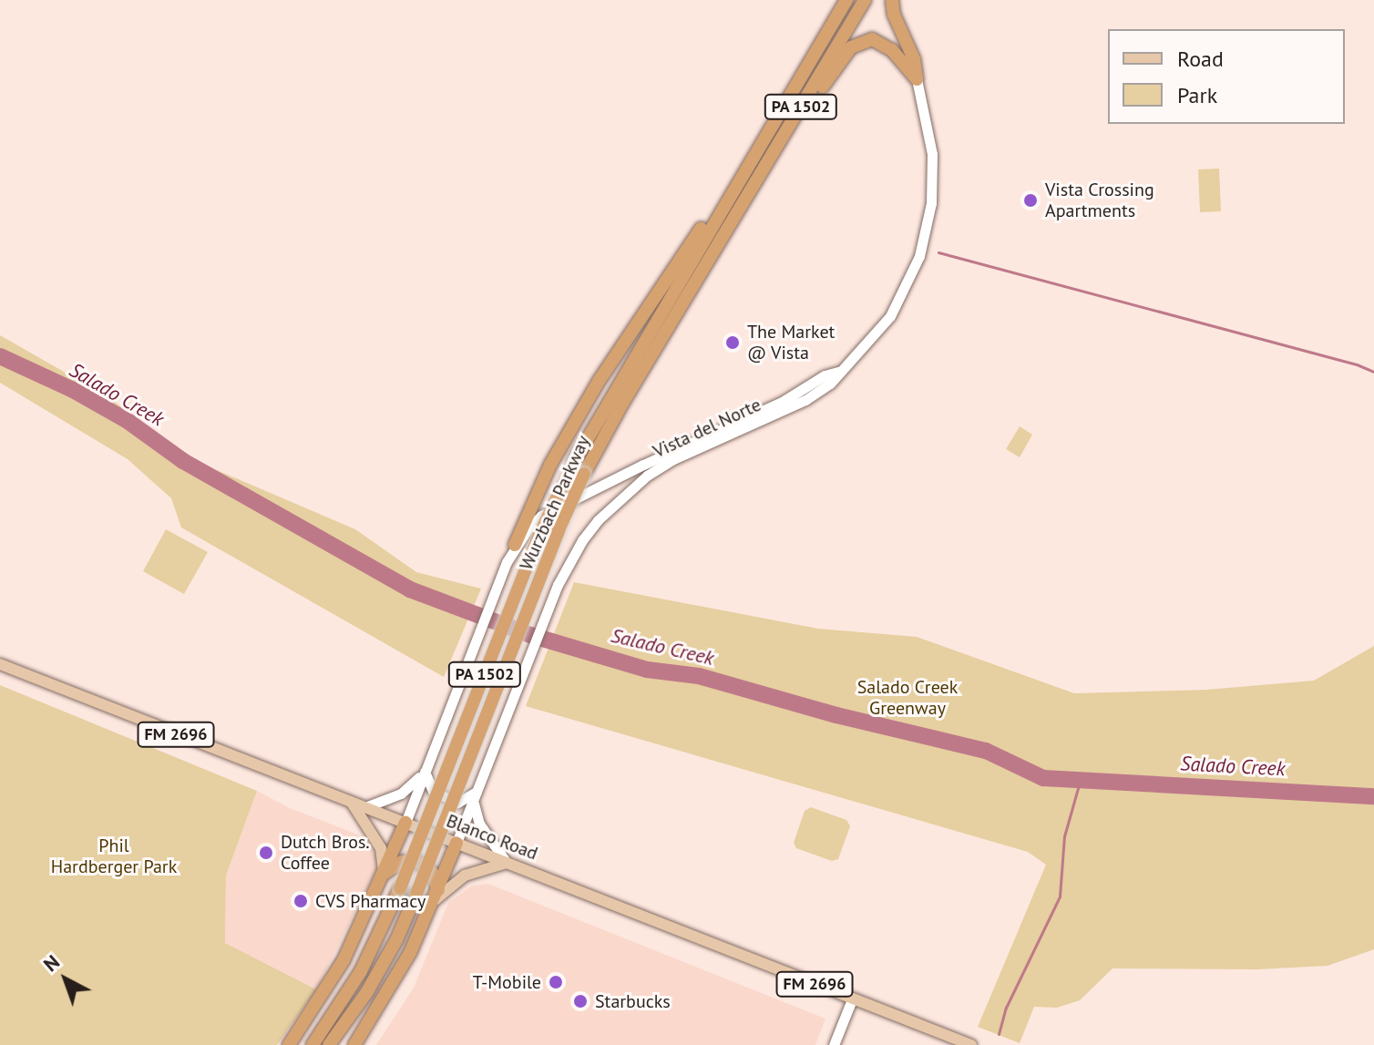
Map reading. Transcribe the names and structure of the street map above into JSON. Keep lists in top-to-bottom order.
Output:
{
  "streets": {
    "highway": ["PA 1502", "Wurzbach Parkway"],
    "main road": ["FM 2696", "Blanco Road"],
    "street": ["Vista del Norte"]
  },
  "crossings": [
    ["Vista del Norte", "Wurzbach Parkway"],
    ["Vista del Norte", "Blanco Road"],
    ["Wurzbach Parkway", "Blanco Road"]
  ],
  "water": ["Salado Creek"],
  "parks": ["Salado Creek Greenway", "Phil Hardberger Park"],
  "places": [
    "Vista Crossing Apartments",
    "The Market @ Vista",
    "Dutch Bros. Coffee",
    "CVS Pharmacy",
    "T-Mobile",
    "Starbucks"
  ],
  "legend": ["Road", "Park"],
  "north": "top left"
}
